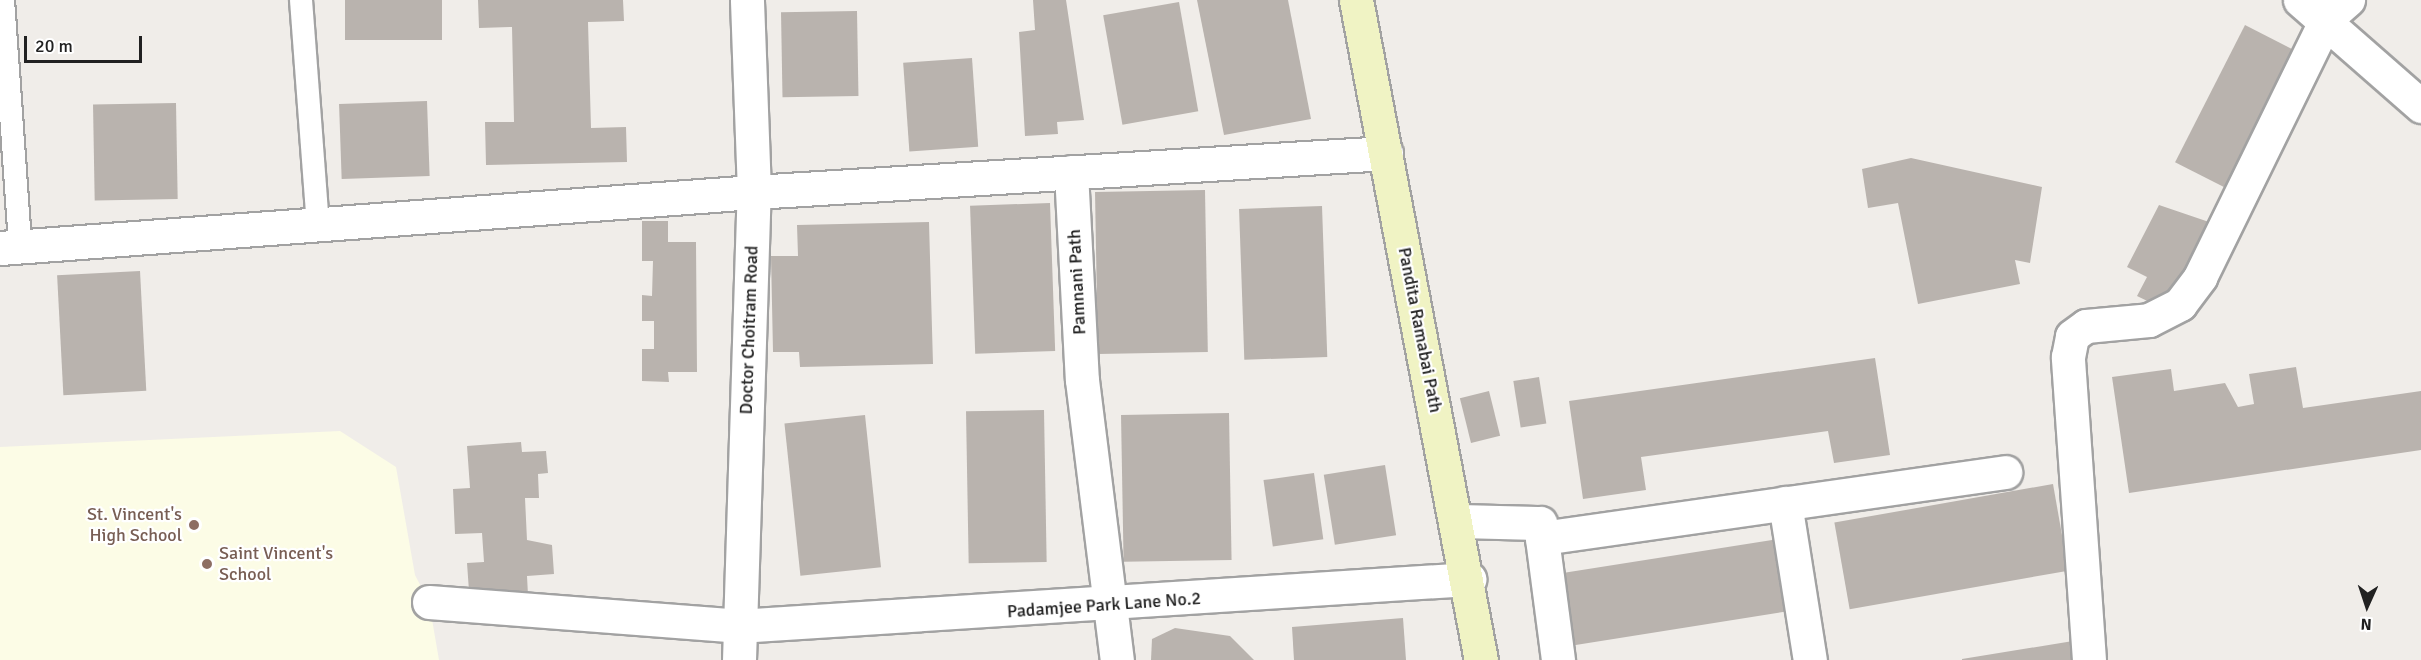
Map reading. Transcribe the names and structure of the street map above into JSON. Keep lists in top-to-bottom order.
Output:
{
  "streets": {
    "street": [
      "Pamnani Path",
      "Doctor Choitram Road",
      "Pandita Ramabai Path",
      "Padamjee Park Lane No.2"
    ]
  },
  "crossings": [
    ["Pamnani Path", "Padamjee Park Lane No.2"],
    ["Doctor Choitram Road", "Padamjee Park Lane No.2"],
    ["Pandita Ramabai Path", "Padamjee Park Lane No.2"]
  ],
  "places": ["St. Vincent's High School", "Saint Vincent's School"],
  "scale_bar": "20 m",
  "north": "bottom"
}
